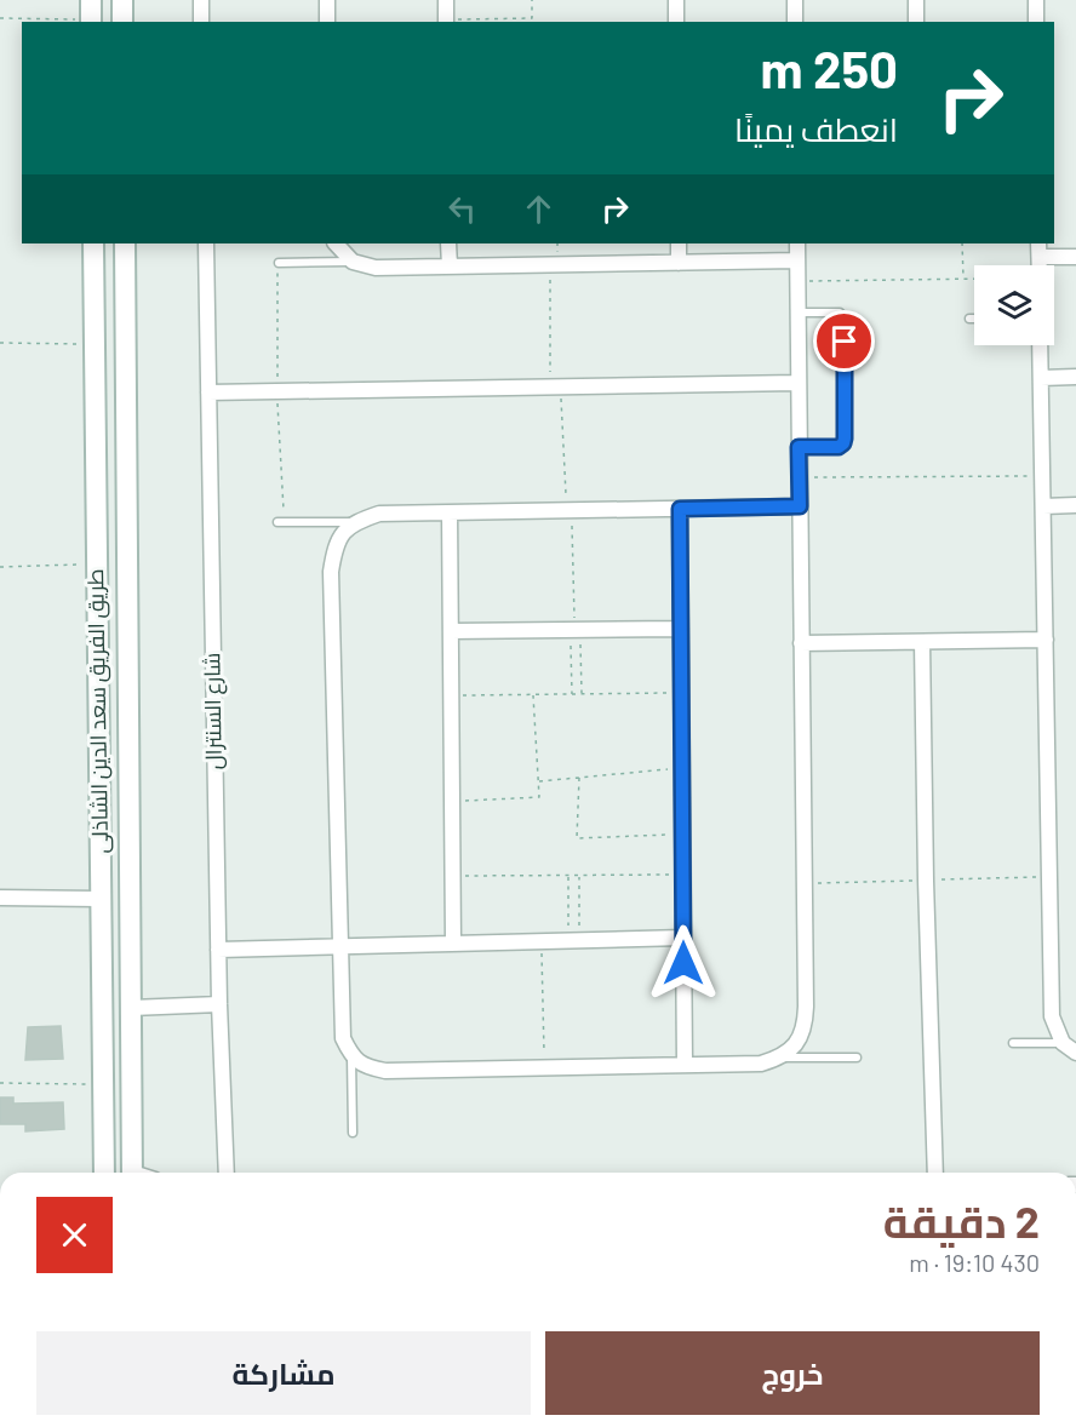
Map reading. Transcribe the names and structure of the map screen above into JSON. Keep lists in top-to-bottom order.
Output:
{
  "streets": {
    "street": ["طريق الفريق سعد الدين الشاذلى", "شارع السنترال"]
  },
  "page": {
    "turn": ["250 m", "انعطف يمينًا"],
    "heading": ["2 دقيقة", "430 m · 19:10"],
    "buttons": ["خروج", "مشاركة"]
  }
}
